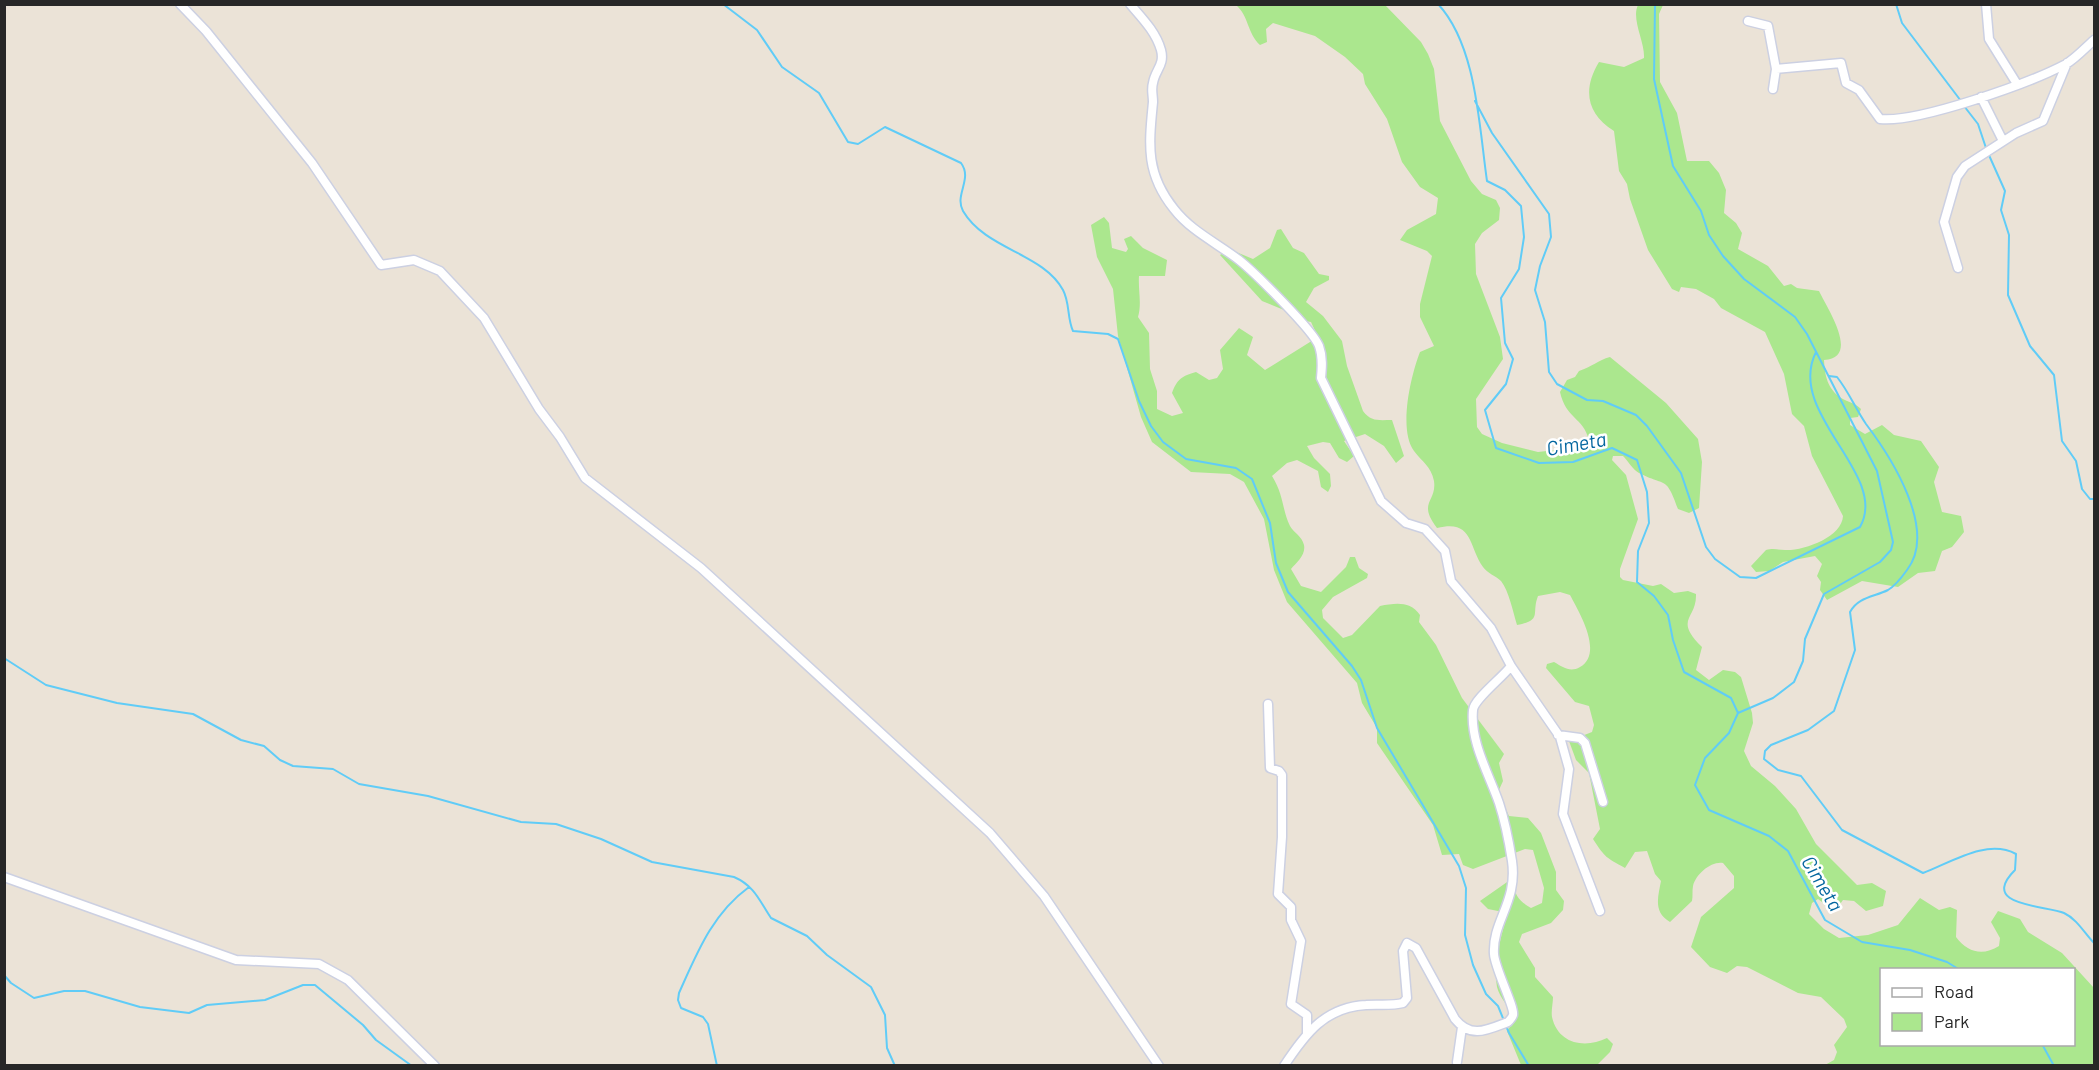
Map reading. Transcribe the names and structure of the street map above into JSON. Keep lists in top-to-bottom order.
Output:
{
  "water": ["Cimeta"],
  "legend": ["Road", "Park"]
}
